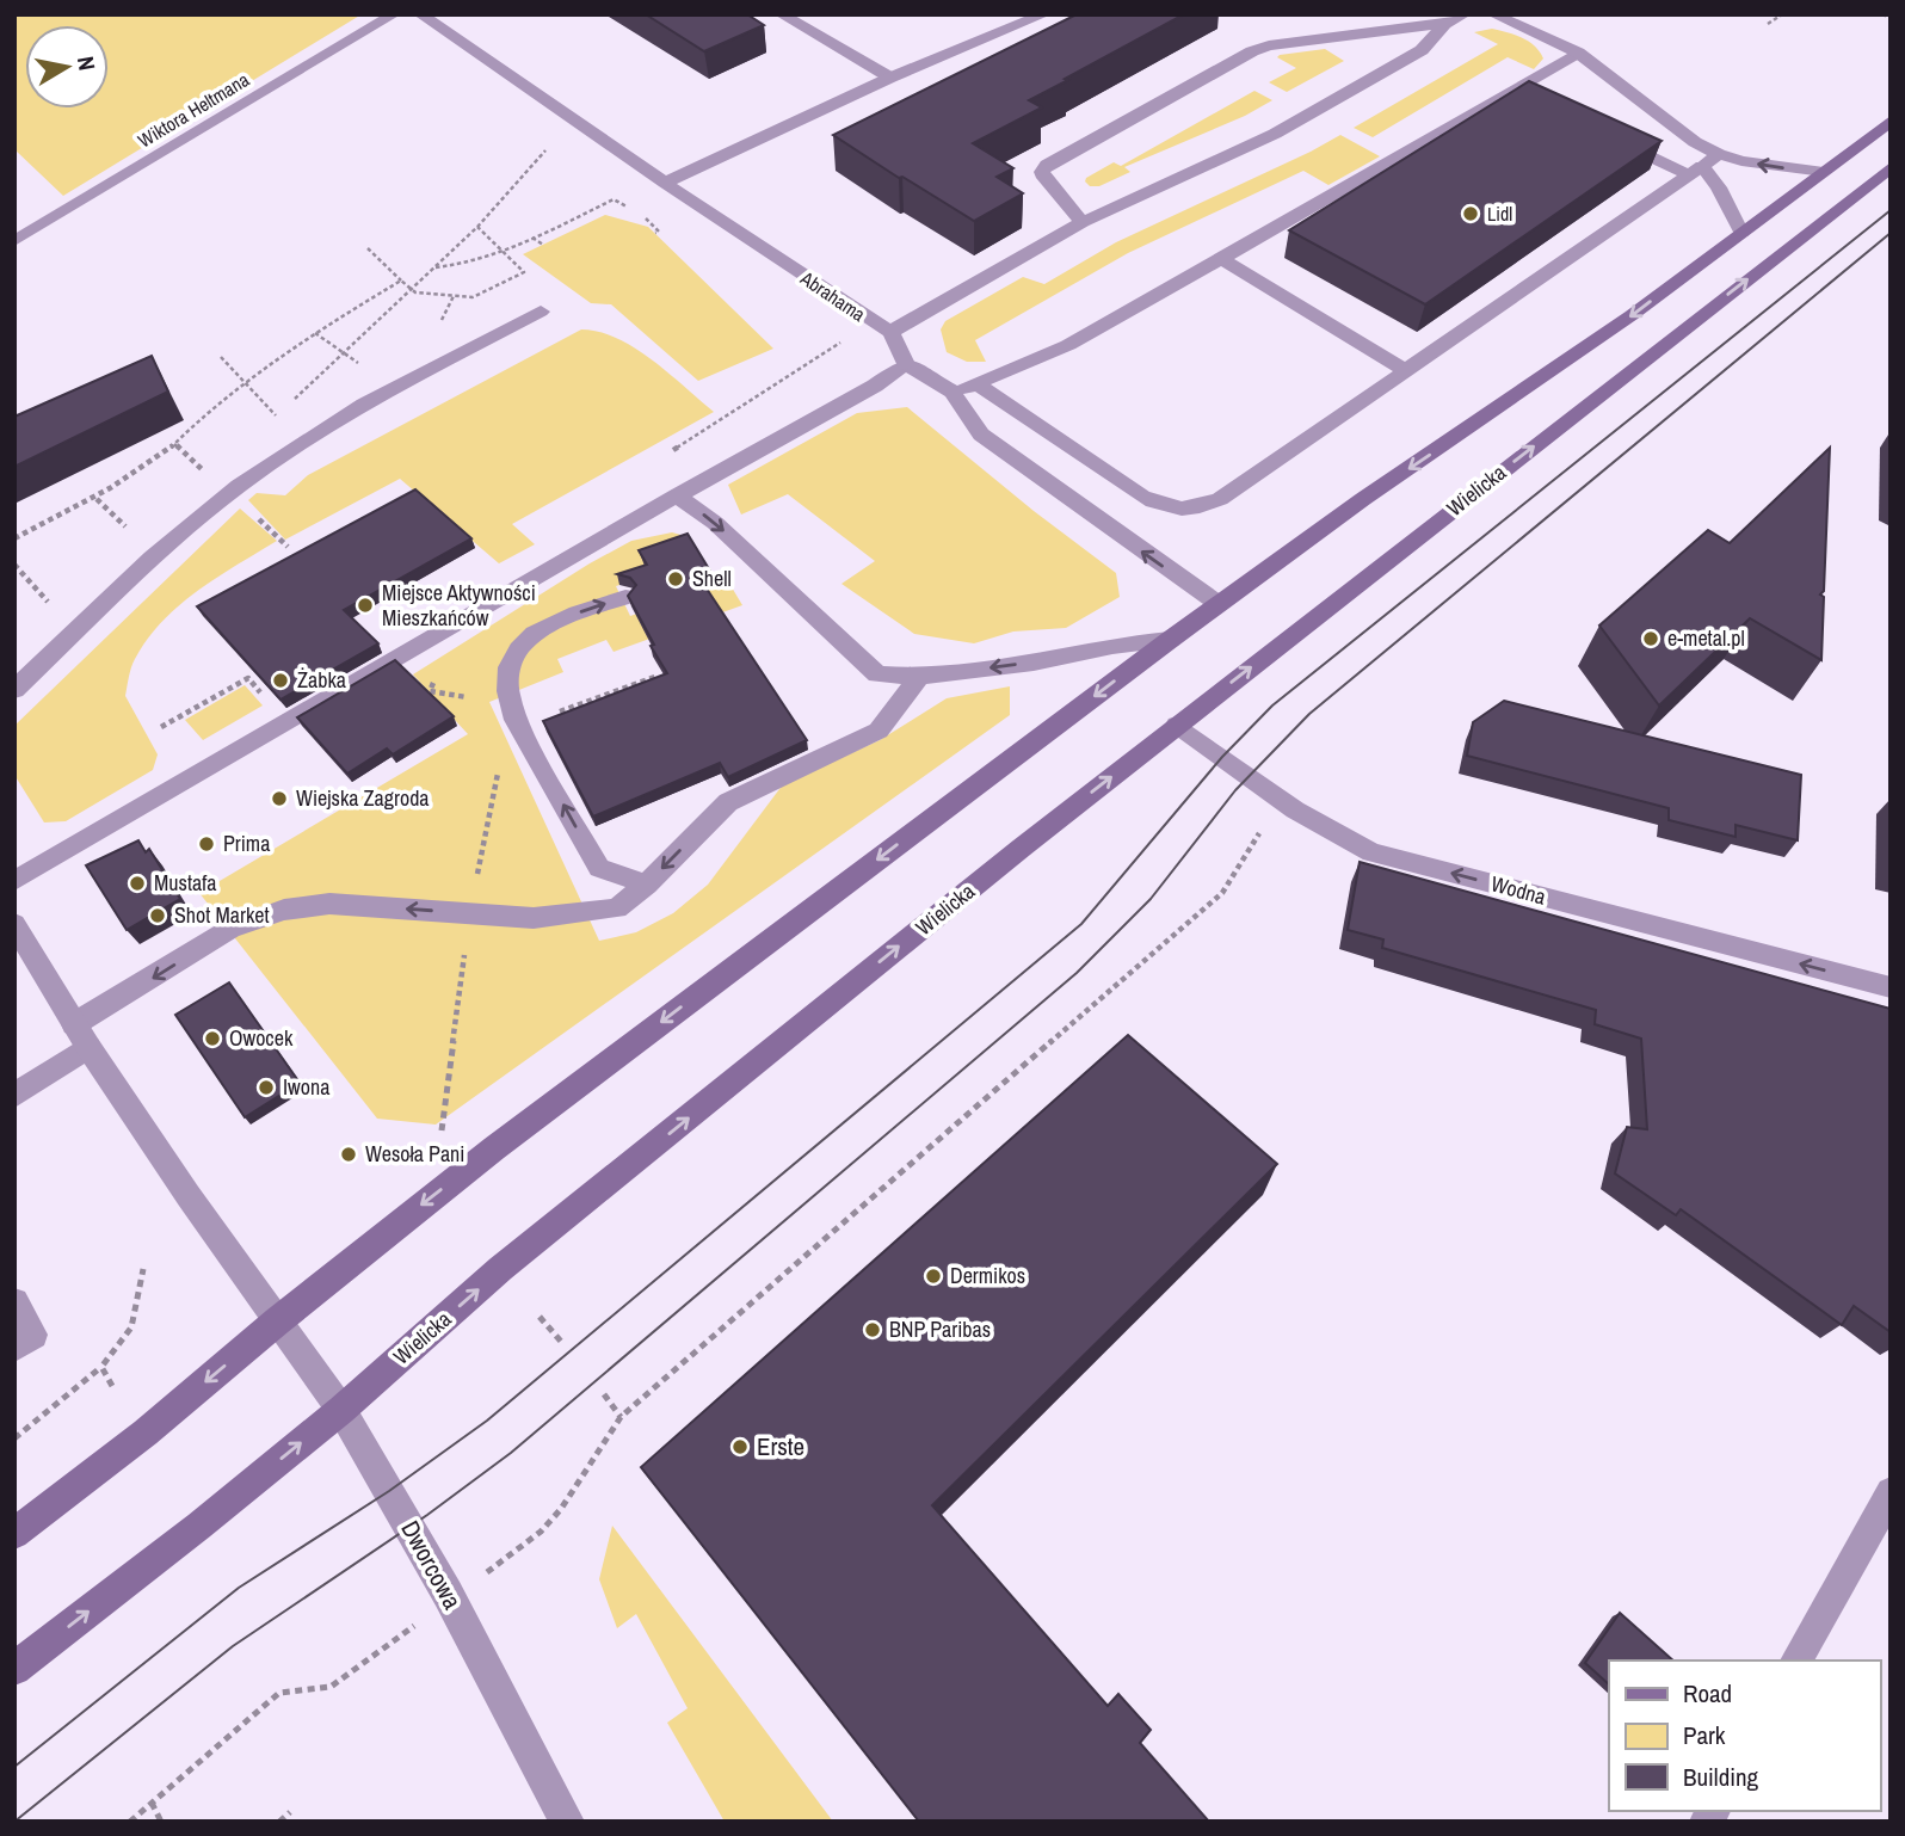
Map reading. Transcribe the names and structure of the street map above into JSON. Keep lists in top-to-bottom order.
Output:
{
  "streets": {
    "main road": ["Wielicka"],
    "street": [
      "Wiktora Heltmana",
      "Abrahama",
      "Wodna",
      "Dworcowa"
    ]
  },
  "crossings": [
    ["Wielicka", "Wodna"],
    ["Wielicka", "Dworcowa"]
  ],
  "one_way": ["Wodna"],
  "places": [
    "Lidl",
    "Shell",
    "Miejsce Aktywności Mieszkańców",
    "e-metal.pl",
    "Żabka",
    "Wiejska Zagroda",
    "Prima",
    "Mustafa",
    "Shot Market",
    "Owocek",
    "Iwona",
    "Wesoła Pani",
    "Dermikos",
    "BNP Paribas",
    "Erste"
  ],
  "legend": ["Road", "Park", "Building"],
  "north": "right"
}
